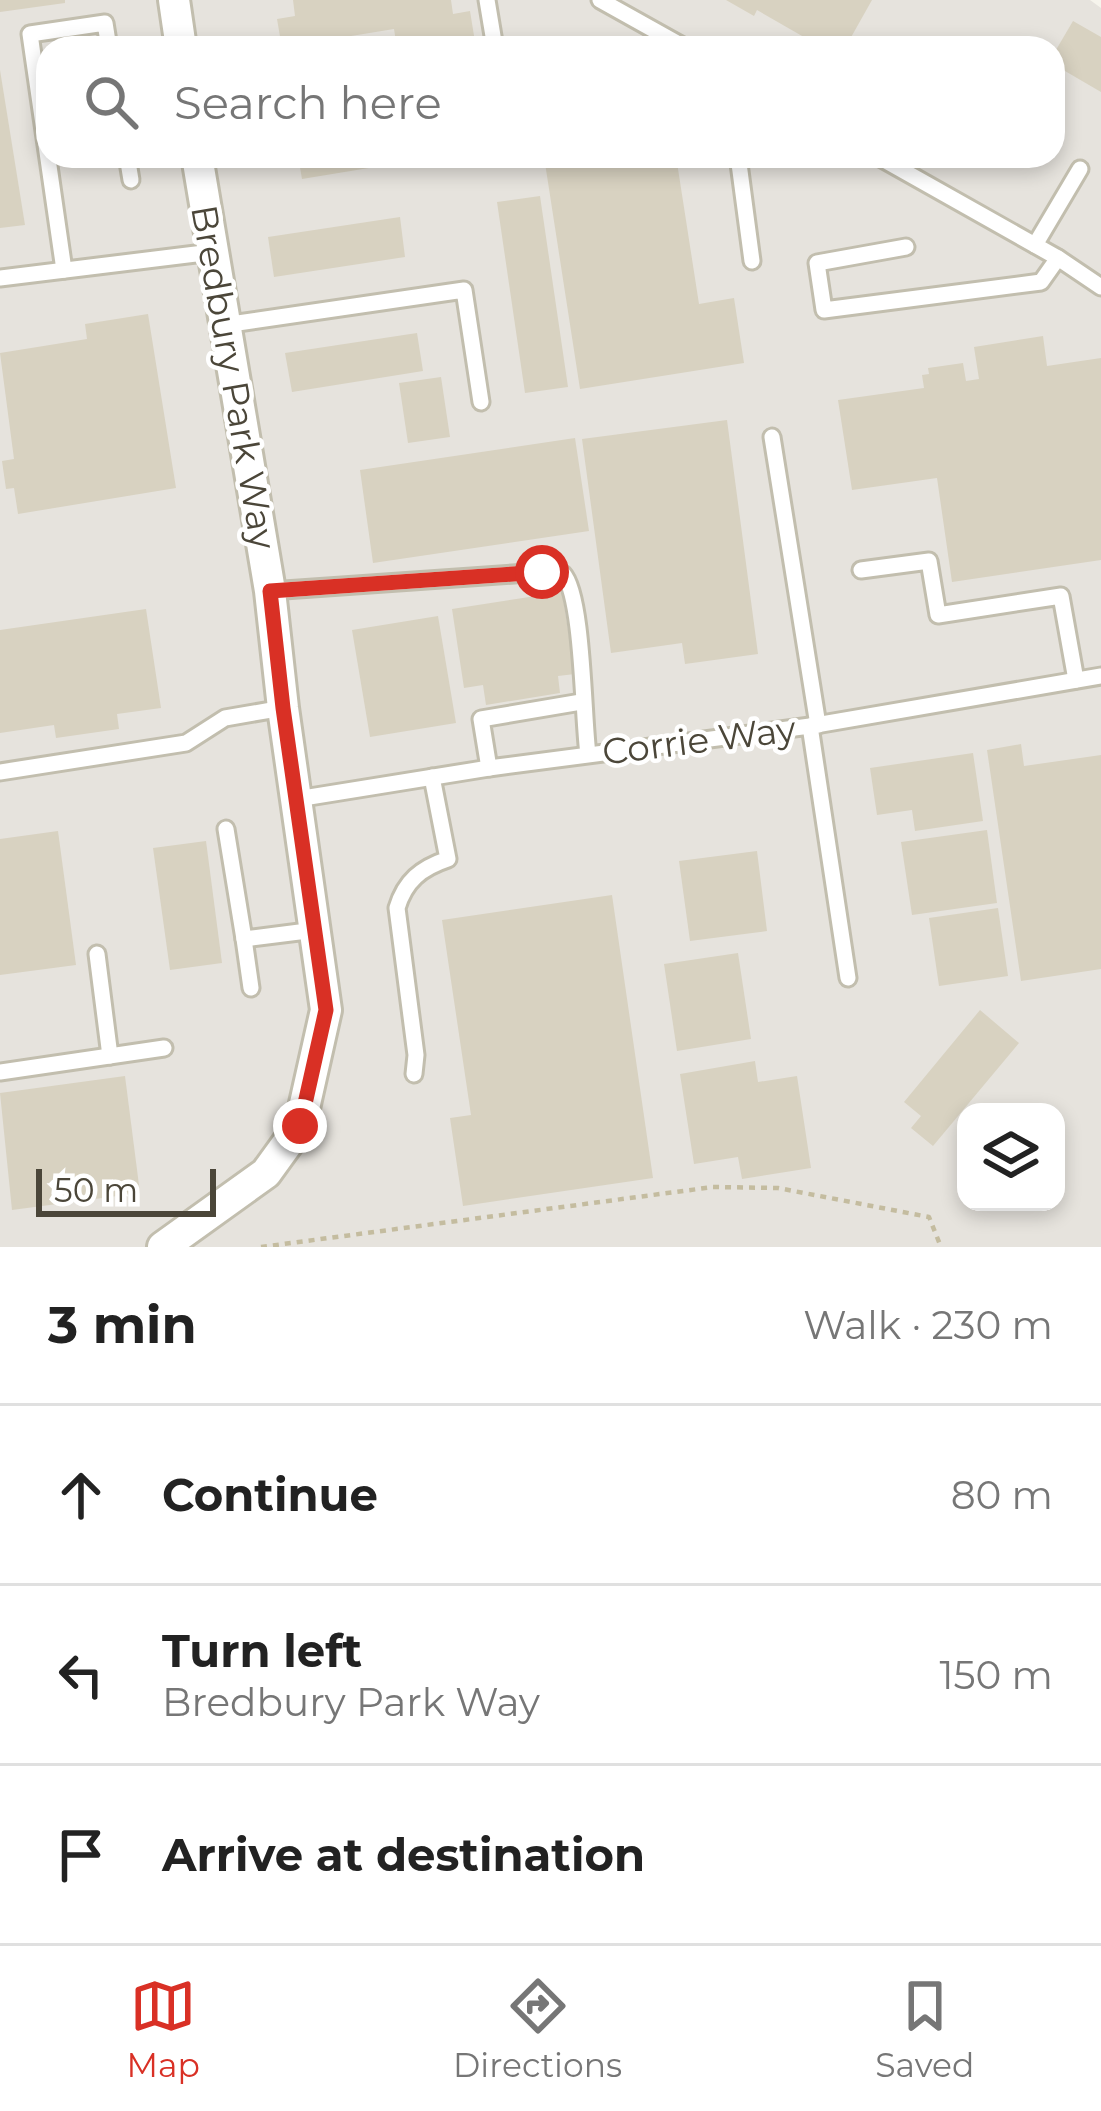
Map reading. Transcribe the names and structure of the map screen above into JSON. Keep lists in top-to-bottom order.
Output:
{
  "streets": {
    "street": ["Bredbury Park Way"],
    "lane": ["Corrie Way"]
  },
  "crossings": [
    ["Bredbury Park Way", "Corrie Way"]
  ],
  "scale_bar": "50 m",
  "page": {
    "search": "Search here",
    "scale": "50 m",
    "heading": ["3 min", "Walk · 230 m"],
    "list": [
      ["Continue", "80 m"],
      ["Turn left", "Bredbury Park Way", "150 m"],
      "Arrive at destination"
    ],
    "nav": ["Map", "Directions", "Saved"]
  }
}
